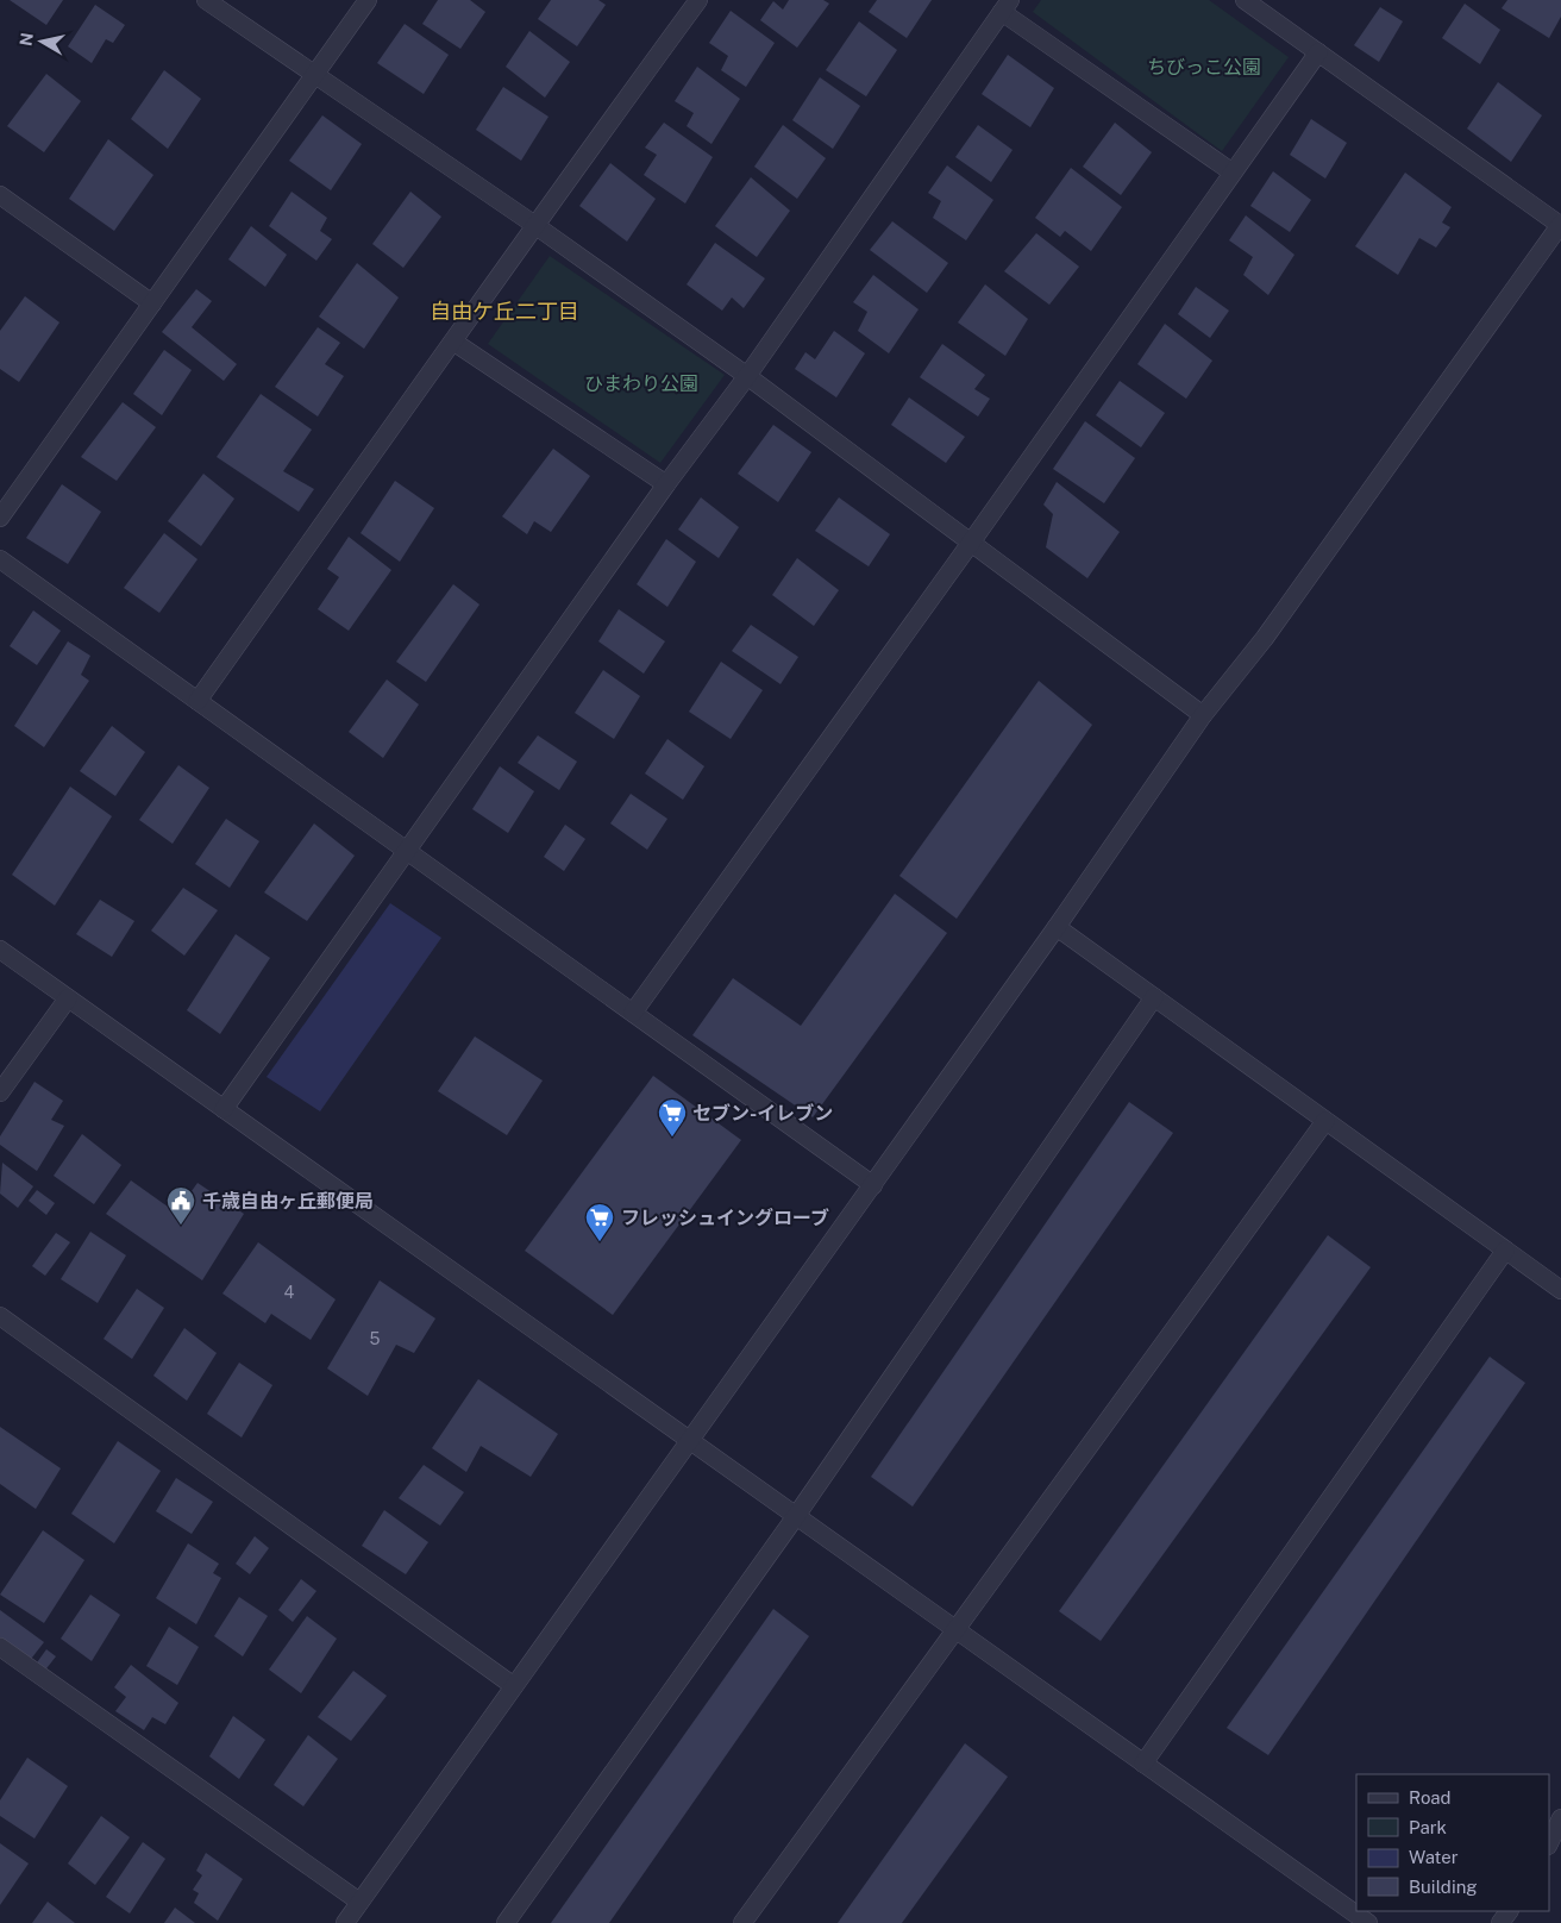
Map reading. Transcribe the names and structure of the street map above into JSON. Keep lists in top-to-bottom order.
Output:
{
  "districts": ["自由ケ丘二丁目"],
  "parks": ["ちびっこ公園", "ひまわり公園"],
  "places": {
    "supermarket": ["セブン-イレブン", "フレッシュイングローブ"],
    "public building": ["千歳自由ヶ丘郵便局"]
  },
  "house_numbers": ["4", "5"],
  "legend": [
    "Road",
    "Park",
    "Water",
    "Building"
  ],
  "north": "left"
}
